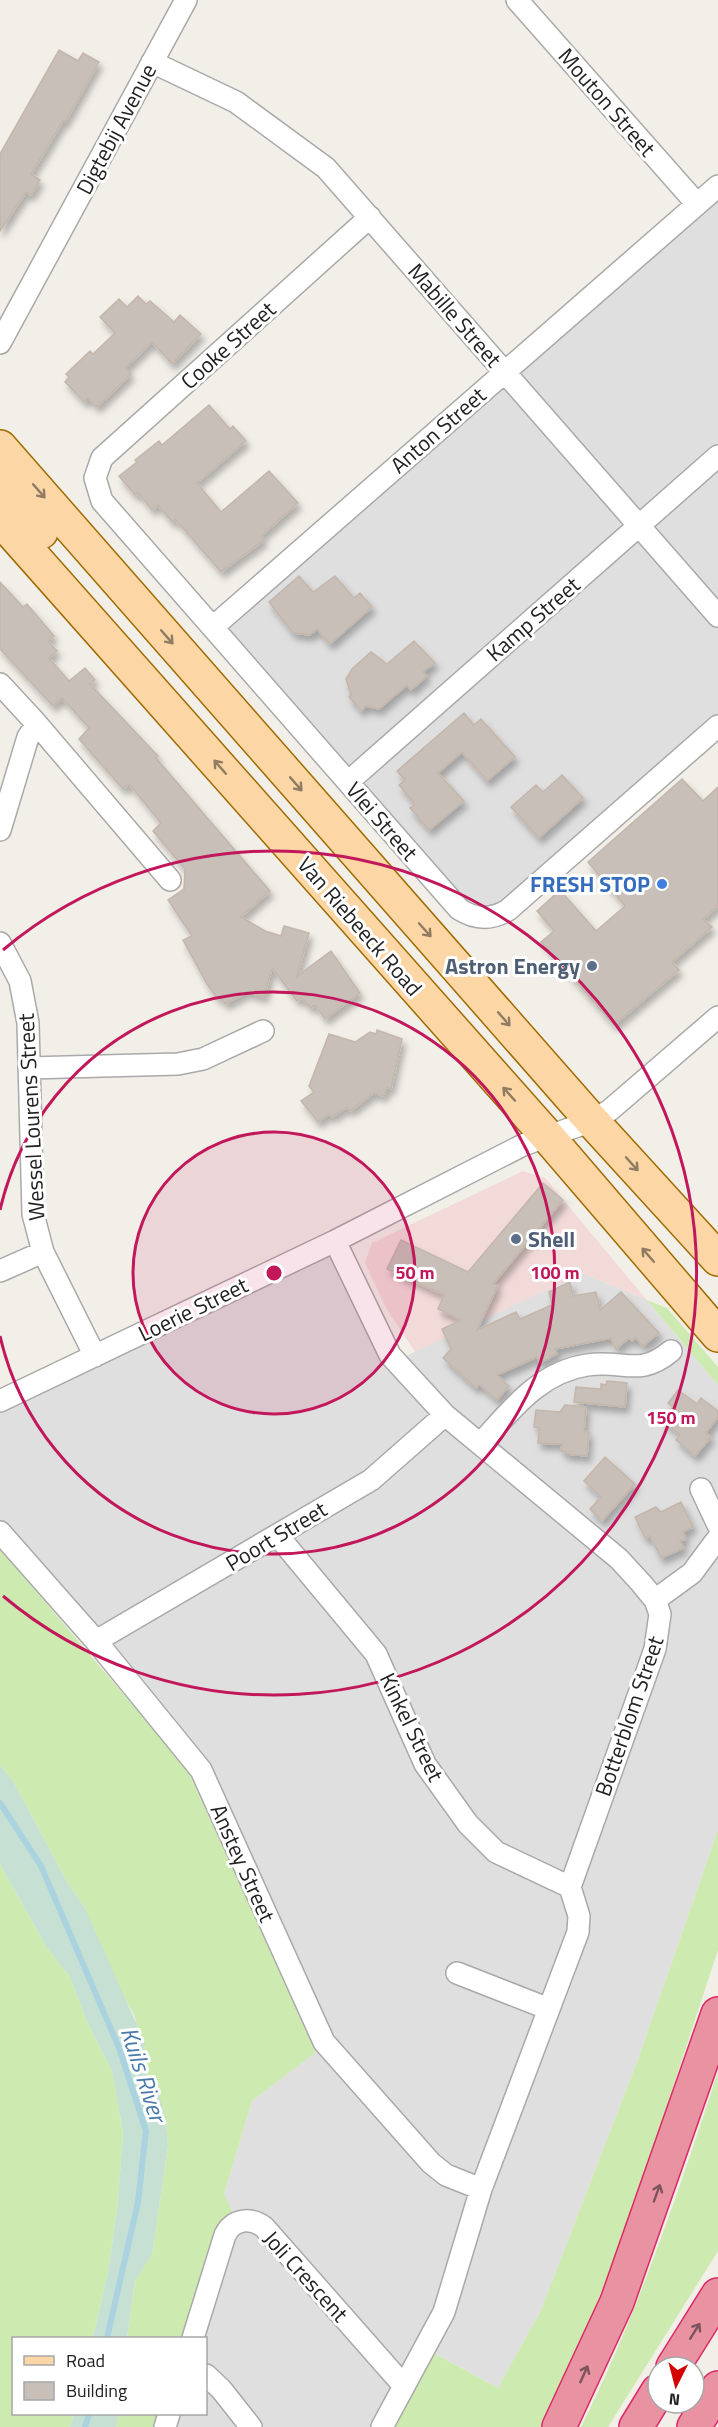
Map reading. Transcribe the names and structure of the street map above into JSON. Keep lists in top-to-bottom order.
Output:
{
  "streets": {
    "main road": ["Van Riebeeck Road"],
    "street": [
      "Mouton Street",
      "Digtebij Avenue",
      "Mabille Street",
      "Cooke Street",
      "Anton Street",
      "Kamp Street",
      "Vlei Street",
      "Wessel Lourens Street",
      "Loerie Street",
      "Poort Street",
      "Botterblom Street",
      "Kinkel Street",
      "Anstey Street",
      "Joli Crescent"
    ]
  },
  "crossings": [
    ["Mouton Street", "Anton Street"],
    ["Digtebij Avenue", "Mabille Street"],
    ["Mabille Street", "Cooke Street"],
    ["Mabille Street", "Anton Street"],
    ["Mabille Street", "Kamp Street"],
    ["Cooke Street", "Vlei Street"],
    ["Anton Street", "Vlei Street"],
    ["Kamp Street", "Vlei Street"],
    ["Van Riebeeck Road", "Loerie Street"],
    ["Wessel Lourens Street", "Loerie Street"],
    ["Poort Street", "Kinkel Street"],
    ["Poort Street", "Anstey Street"],
    ["Botterblom Street", "Kinkel Street"]
  ],
  "water": ["Kuils River"],
  "places": ["FRESH STOP", "Astron Energy", "Shell"],
  "legend": ["Road", "Building"],
  "north": "bottom",
  "rings": ["50 m", "100 m", "150 m"]
}
